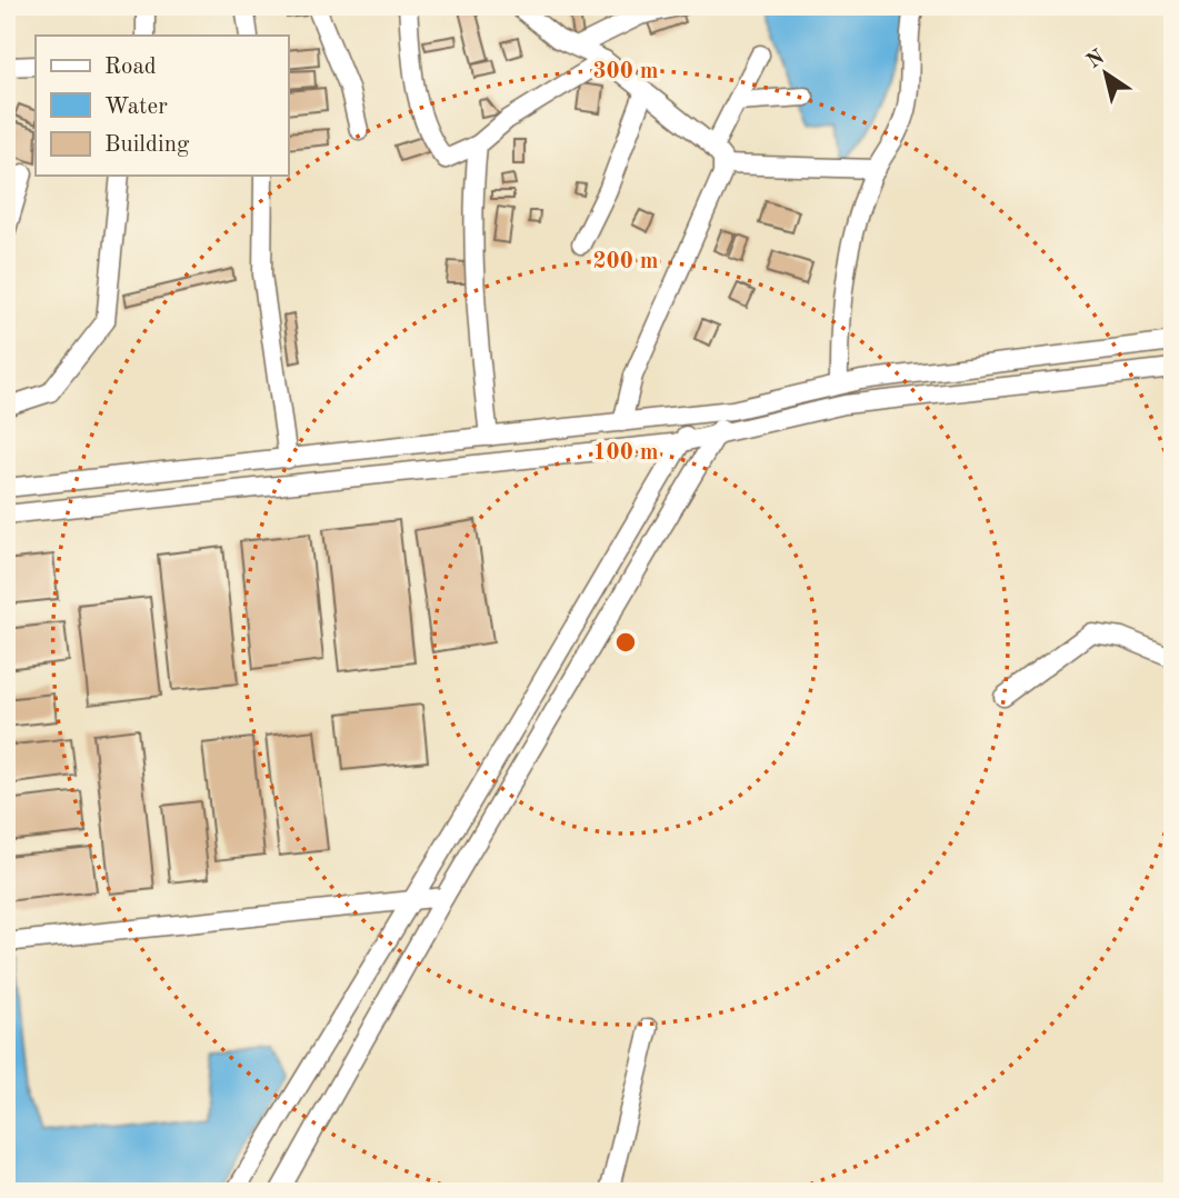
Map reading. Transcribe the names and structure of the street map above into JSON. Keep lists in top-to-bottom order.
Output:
{
  "legend": ["Road", "Water", "Building"],
  "north": "top left",
  "rings": ["300 m", "200 m", "100 m"]
}
